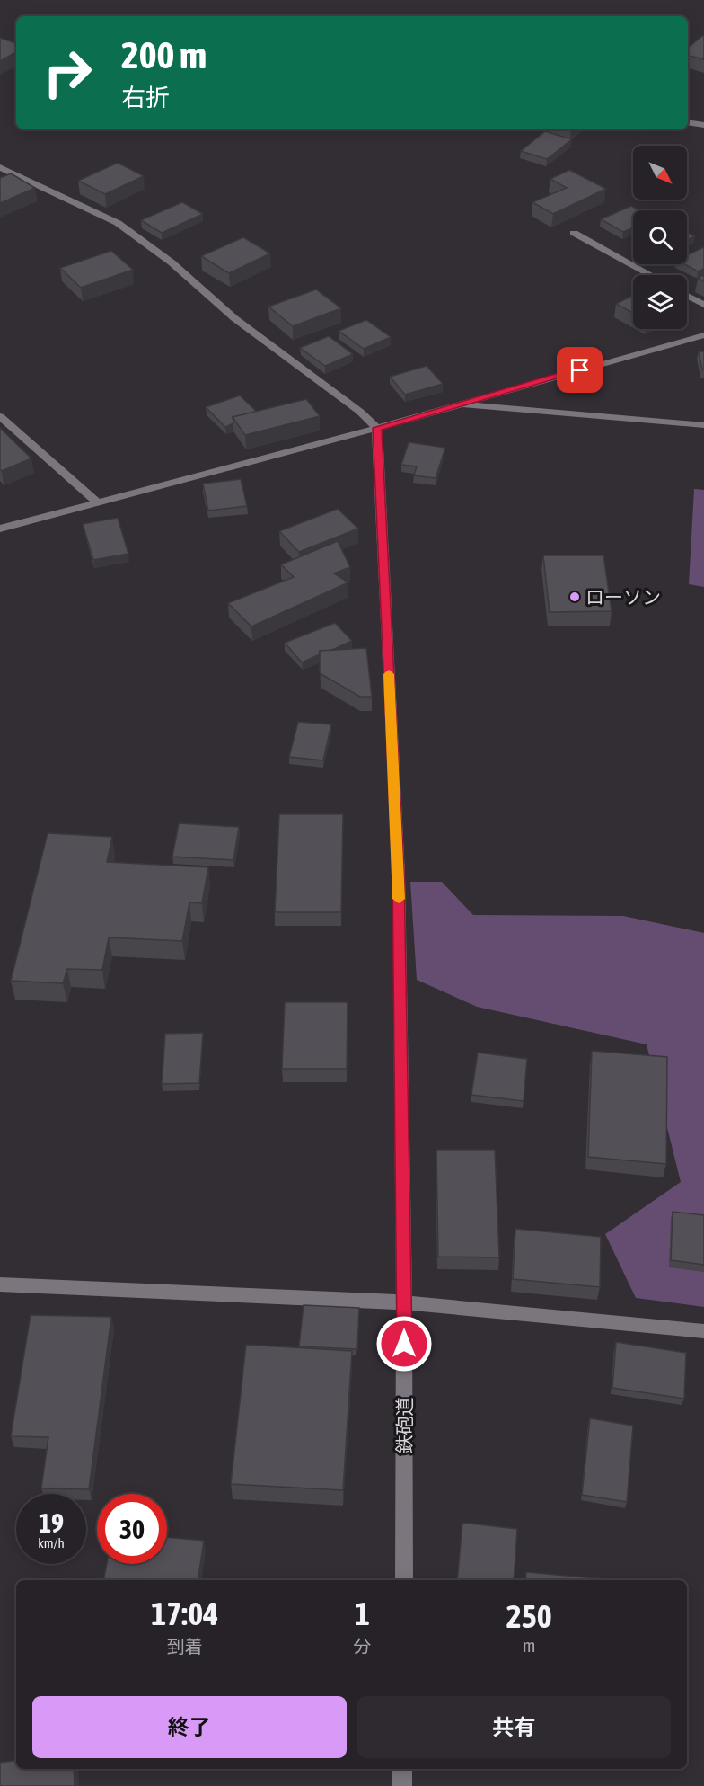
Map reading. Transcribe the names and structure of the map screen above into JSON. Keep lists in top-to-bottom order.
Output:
{
  "streets": {
    "street": ["鉄砲道"]
  },
  "places": ["ローソン"],
  "north": "bottom right",
  "page": {
    "turn": ["200 m", "右折"],
    "speed": "19 km/h",
    "limit": "30",
    "eta": [
      "17:04",
      "到着",
      "1",
      "分",
      "250",
      "m"
    ],
    "buttons": ["終了", "共有"]
  }
}
